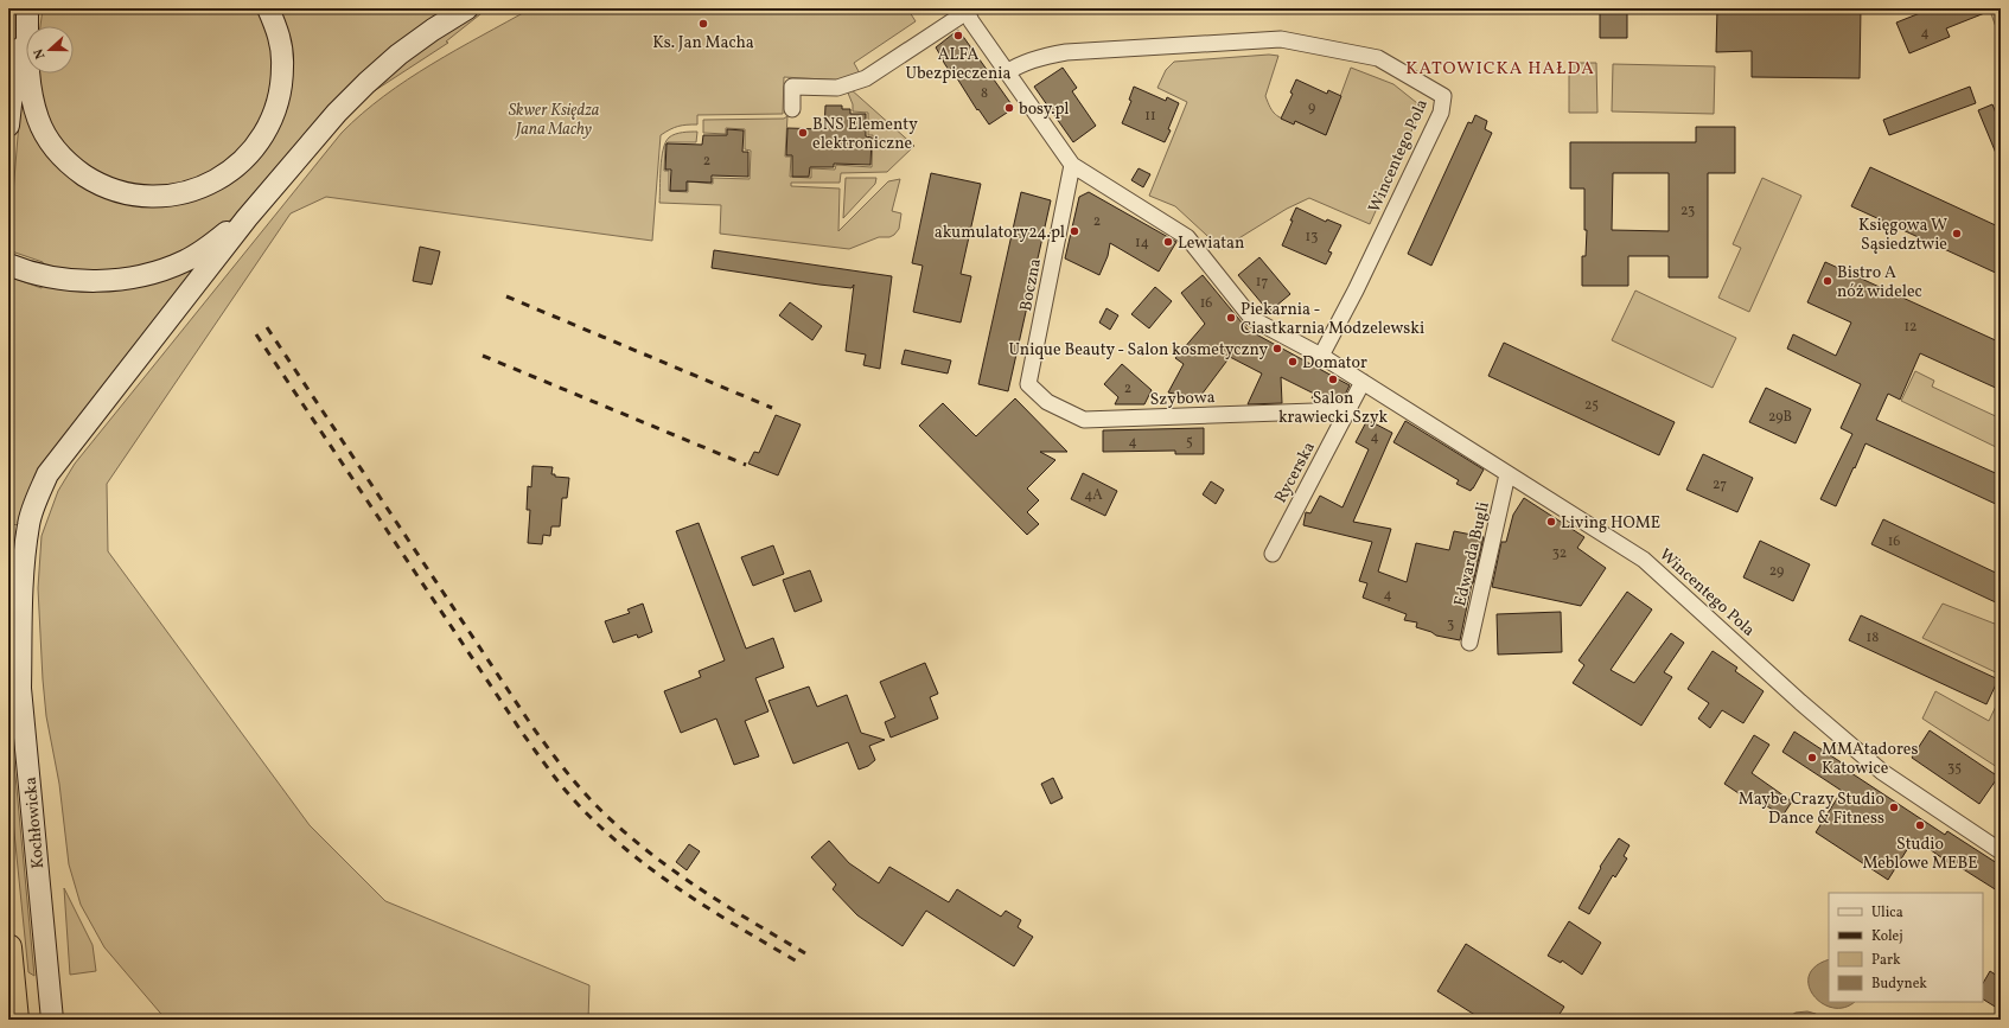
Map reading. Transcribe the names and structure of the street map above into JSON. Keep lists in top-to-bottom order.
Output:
{
  "streets": {
    "main road": ["Kochłowicka"],
    "street": [
      "Wincentego Pola",
      "Boczna",
      "Szybowa",
      "Rycerska",
      "Edwarda Bugli"
    ]
  },
  "crossings": [
    ["Wincentego Pola", "Boczna"],
    ["Wincentego Pola", "Rycerska"],
    ["Wincentego Pola", "Edwarda Bugli"],
    ["Boczna", "Szybowa"],
    ["Szybowa", "Rycerska"]
  ],
  "districts": ["KATOWICKA HAŁDA"],
  "parks": ["Skwer Księdza Jana Machy"],
  "places": [
    "Ks. Jan Macha",
    "ALFA Ubezpieczenia",
    "bosy.pl",
    "BNS Elementy elektroniczne",
    "akumulatory24.pl",
    "Księgowa W Sąsiedztwie",
    "Lewiatan",
    "Bistro A nóż widelec",
    "Piekarnia - Ciastkarnia Modzelewski",
    "Unique Beauty - Salon kosmetyczny",
    "Domator",
    "Salon krawiecki Szyk",
    "Living HOME",
    "MMAtadores Katowice",
    "Maybe Crazy Studio Dance & Fitness",
    "Studio Meblowe MEBE"
  ],
  "house_numbers": [
    "4",
    "8",
    "9",
    "11",
    "2",
    "23",
    "2",
    "13",
    "14",
    "17",
    "16",
    "12",
    "2",
    "25",
    "29B",
    "4",
    "4",
    "5",
    "27",
    "4A",
    "16",
    "32",
    "29",
    "4",
    "3",
    "18",
    "35"
  ],
  "legend": [
    "Ulica",
    "Kolej",
    "Park",
    "Budynek"
  ],
  "north": "left"
}
